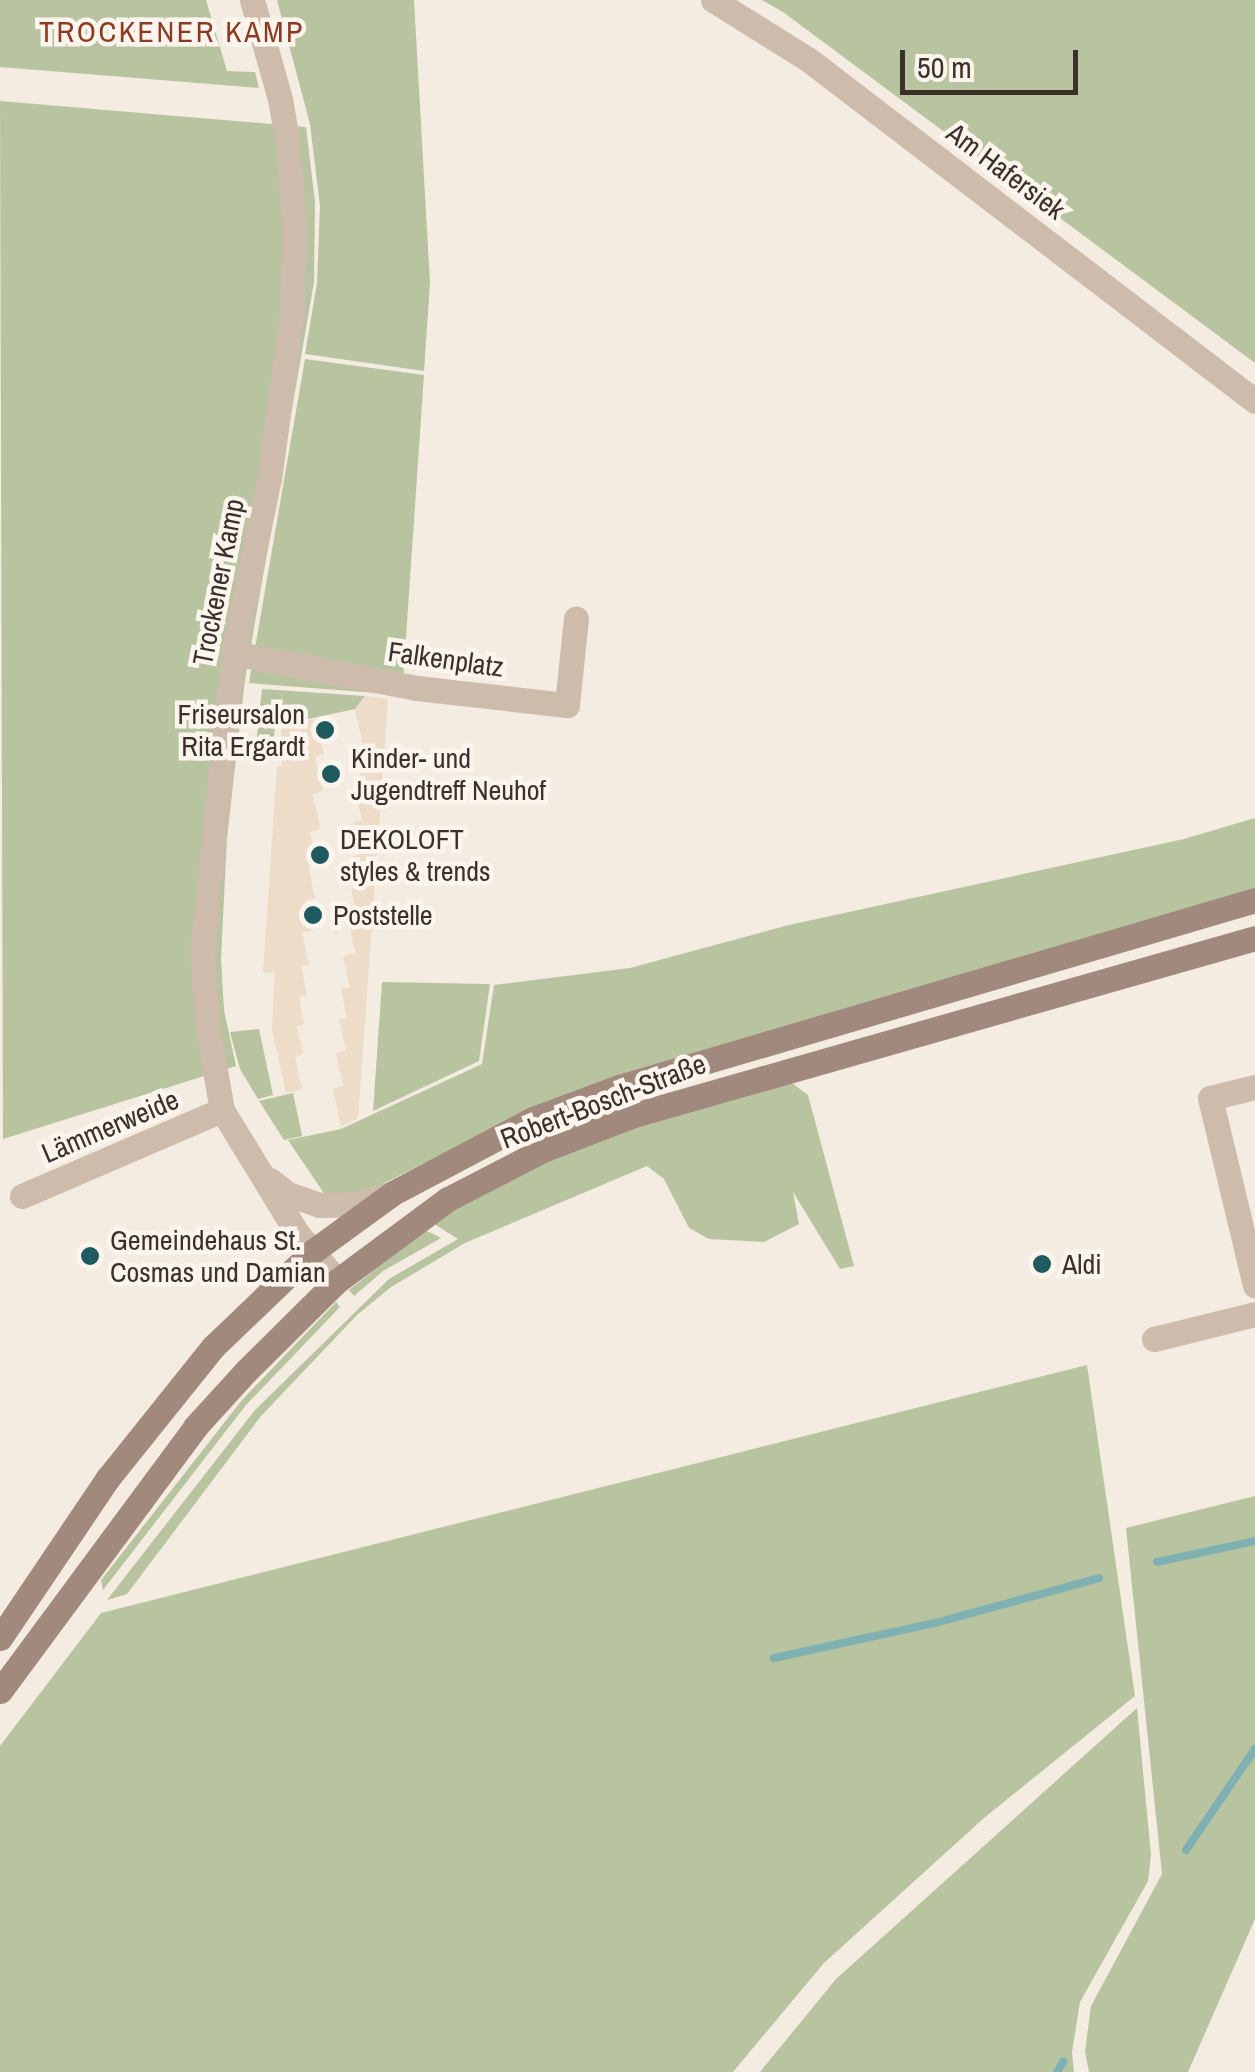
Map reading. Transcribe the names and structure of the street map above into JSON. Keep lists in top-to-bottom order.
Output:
{
  "streets": {
    "main road": ["Robert-Bosch-Straße"],
    "street": [
      "Am Hafersiek",
      "Trockener Kamp",
      "Falkenplatz",
      "Lämmerweide"
    ]
  },
  "crossings": [
    ["Trockener Kamp", "Falkenplatz"],
    ["Trockener Kamp", "Robert-Bosch-Straße"],
    ["Trockener Kamp", "Lämmerweide"]
  ],
  "districts": ["TROCKENER KAMP"],
  "places": [
    "Friseursalon Rita Ergardt",
    "Kinder- und Jugendtreff Neuhof",
    "DEKOLOFT styles & trends",
    "Poststelle",
    "Gemeindehaus St. Cosmas und Damian",
    "Aldi"
  ],
  "scale_bar": "50 m"
}
